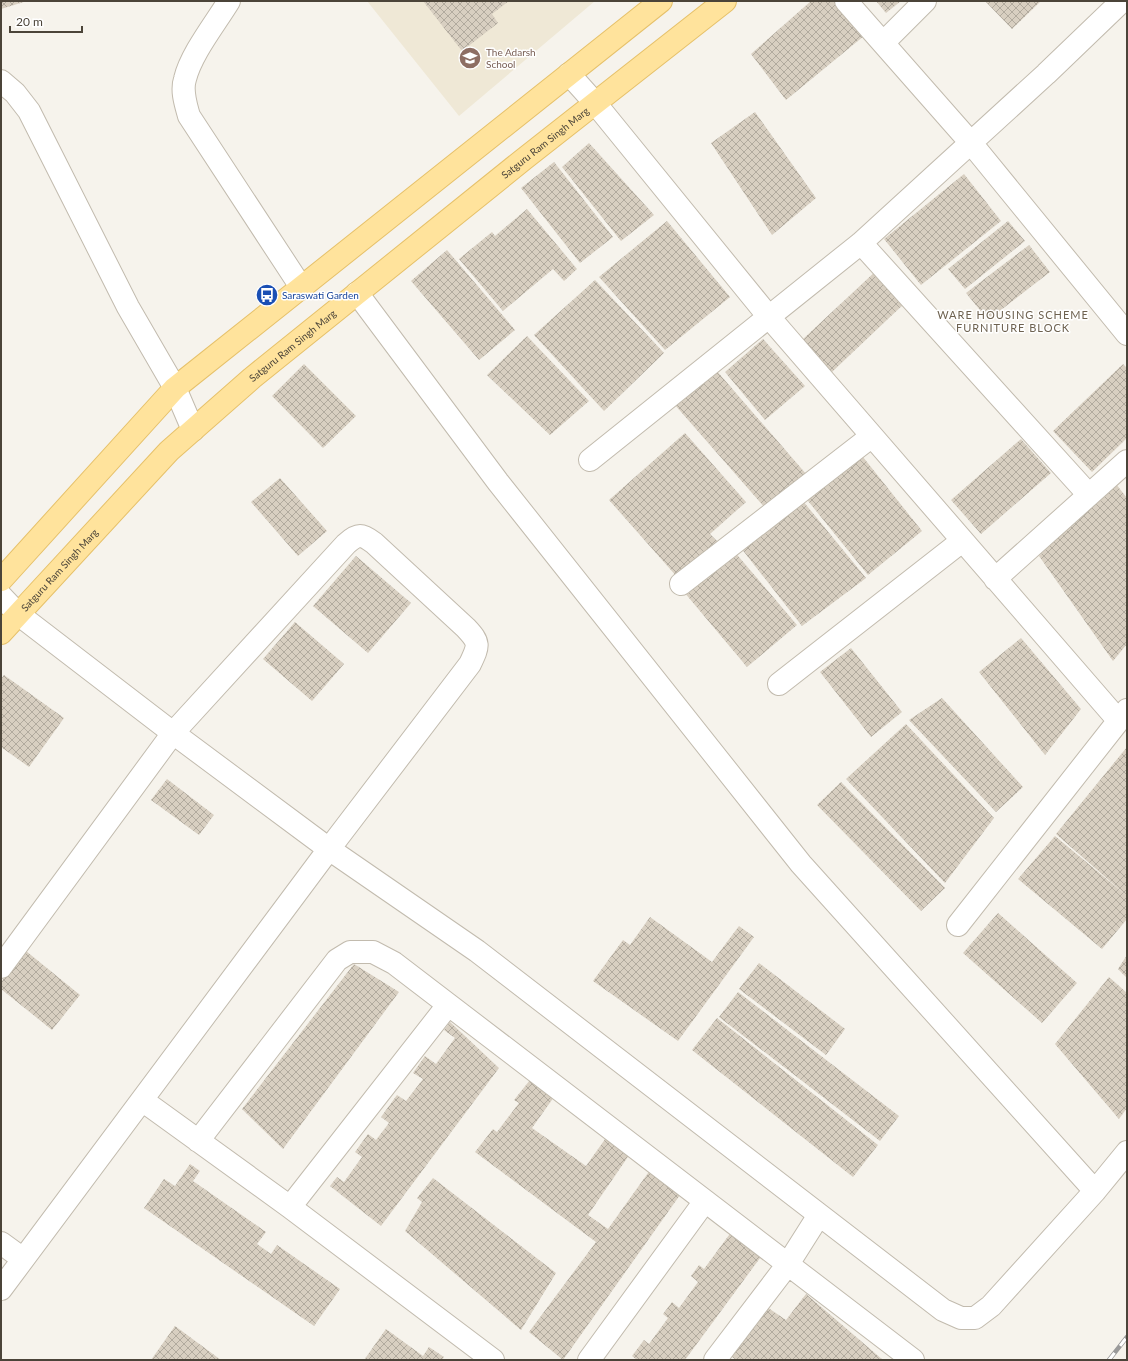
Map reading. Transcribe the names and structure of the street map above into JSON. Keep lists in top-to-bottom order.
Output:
{
  "streets": {
    "main road": ["Satguru Ram Singh Marg"]
  },
  "districts": ["WARE HOUSING SCHEME FURNITURE BLOCK"],
  "places": {
    "school or university": ["The Adarsh School"],
    "bus stop": ["Saraswati Garden"]
  },
  "scale_bar": "20 m"
}
